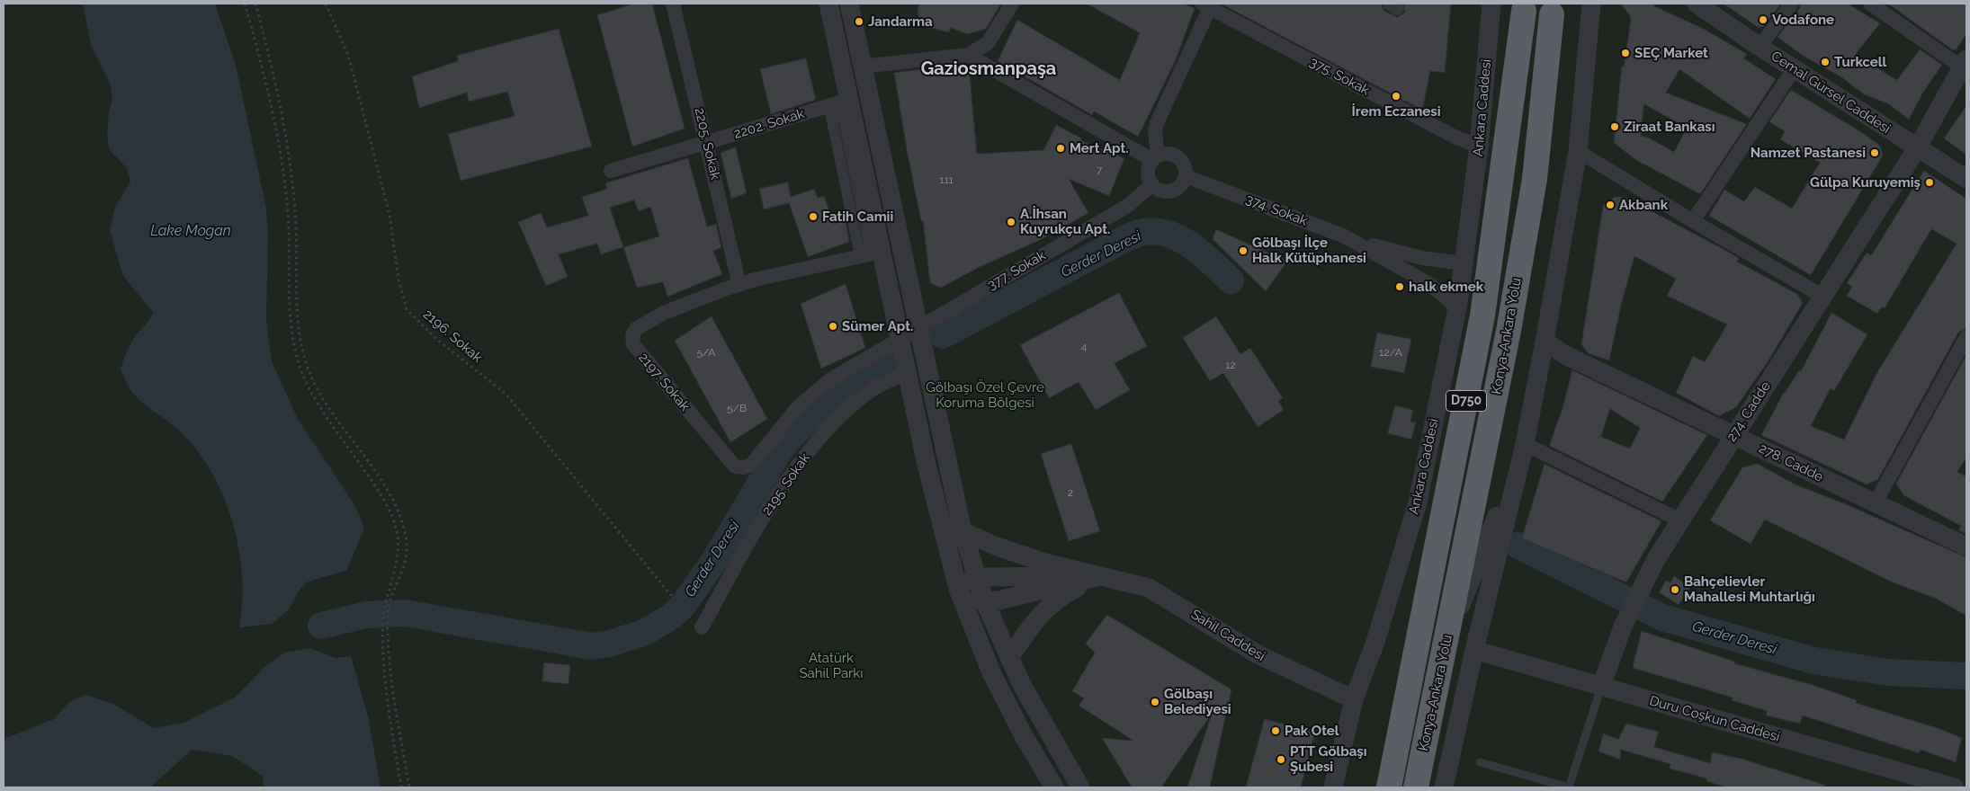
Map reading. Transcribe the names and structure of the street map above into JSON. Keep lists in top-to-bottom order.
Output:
{
  "streets": {
    "highway": ["Konya-Ankara Yolu", "D750"],
    "street": [
      "375. Sokak",
      "Cemal Gürsel Caddesi",
      "Ankara Caddesi",
      "2202. Sokak",
      "2205. Sokak",
      "374. Sokak",
      "377. Sokak",
      "2197. Sokak",
      "274. Cadde",
      "278. Cadde",
      "2195. Sokak",
      "Sahil Caddesi",
      "Duru Coşkun Caddesi"
    ],
    "path": ["2196. Sokak"]
  },
  "crossings": [
    ["375. Sokak", "Ankara Caddesi"],
    ["Cemal Gürsel Caddesi", "274. Cadde"],
    ["Ankara Caddesi", "374. Sokak"],
    ["Ankara Caddesi", "Sahil Caddesi"],
    ["2202. Sokak", "2205. Sokak"],
    ["2205. Sokak", "2197. Sokak"],
    ["374. Sokak", "377. Sokak"],
    ["377. Sokak", "2197. Sokak"],
    ["274. Cadde", "278. Cadde"],
    ["274. Cadde", "Duru Coşkun Caddesi"]
  ],
  "districts": ["Gaziosmanpaşa"],
  "water": ["Lake Mogan", "Gerder Deresi"],
  "parks": ["Gölbaşı Özel Çevre Koruma Bölgesi", "Atatürk Sahil Parkı"],
  "places": [
    "Vodafone",
    "Jandarma",
    "SEÇ Market",
    "Turkcell",
    "İrem Eczanesi",
    "Ziraat Bankası",
    "Mert Apt.",
    "Namzet Pastanesi",
    "Gülpa Kuruyemiş",
    "Akbank",
    "Fatih Camii",
    "A.İhsan Kuyrukçu Apt.",
    "Gölbaşı İlçe Halk Kütüphanesi",
    "halk ekmek",
    "Sümer Apt.",
    "Bahçelievler Mahallesi Muhtarlığı",
    "Gölbaşı Belediyesi",
    "Pak Otel",
    "PTT Gölbaşı Şubesi"
  ],
  "house_numbers": [
    "7",
    "111",
    "4",
    "5/A",
    "12/A",
    "12",
    "5/B",
    "2"
  ]
}
